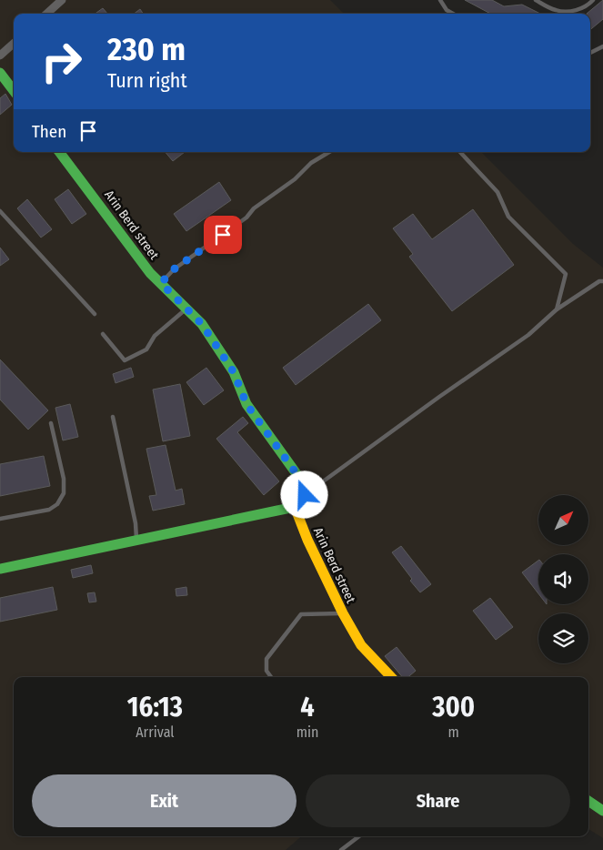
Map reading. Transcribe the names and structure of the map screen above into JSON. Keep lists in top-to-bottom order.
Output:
{
  "streets": {
    "street": ["Arin Berd street"]
  },
  "north": "top right",
  "page": {
    "turn": ["230 m", "Turn right"],
    "then": "Then",
    "eta": [
      "16:13",
      "Arrival",
      "4",
      "min",
      "300",
      "m"
    ],
    "buttons": ["Exit", "Share"]
  }
}
